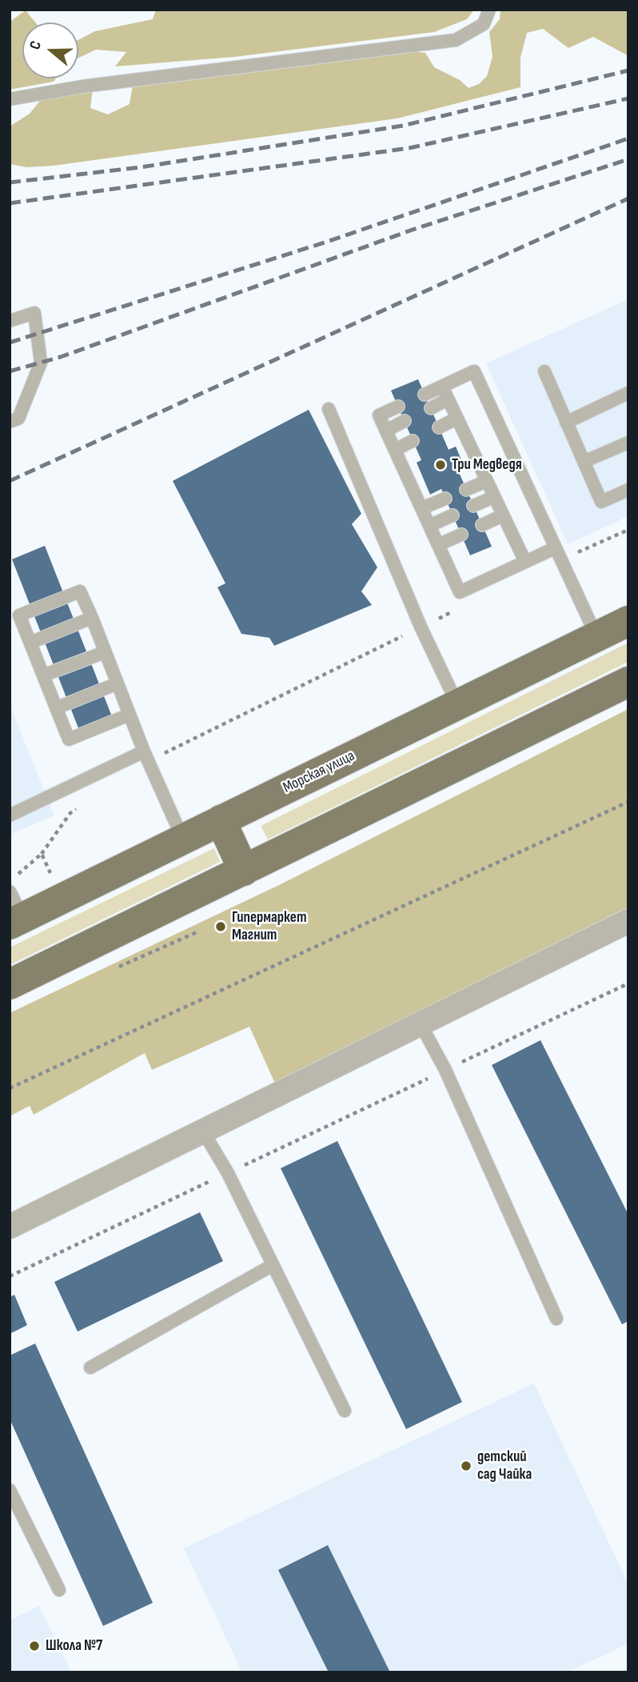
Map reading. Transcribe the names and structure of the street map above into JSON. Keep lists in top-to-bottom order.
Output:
{
  "streets": {
    "main road": ["Морская улица"]
  },
  "places": [
    "Три Медведя",
    "Гипермаркет Магнит",
    "детский сад Чайка",
    "Школа №7"
  ],
  "north": "left"
}
